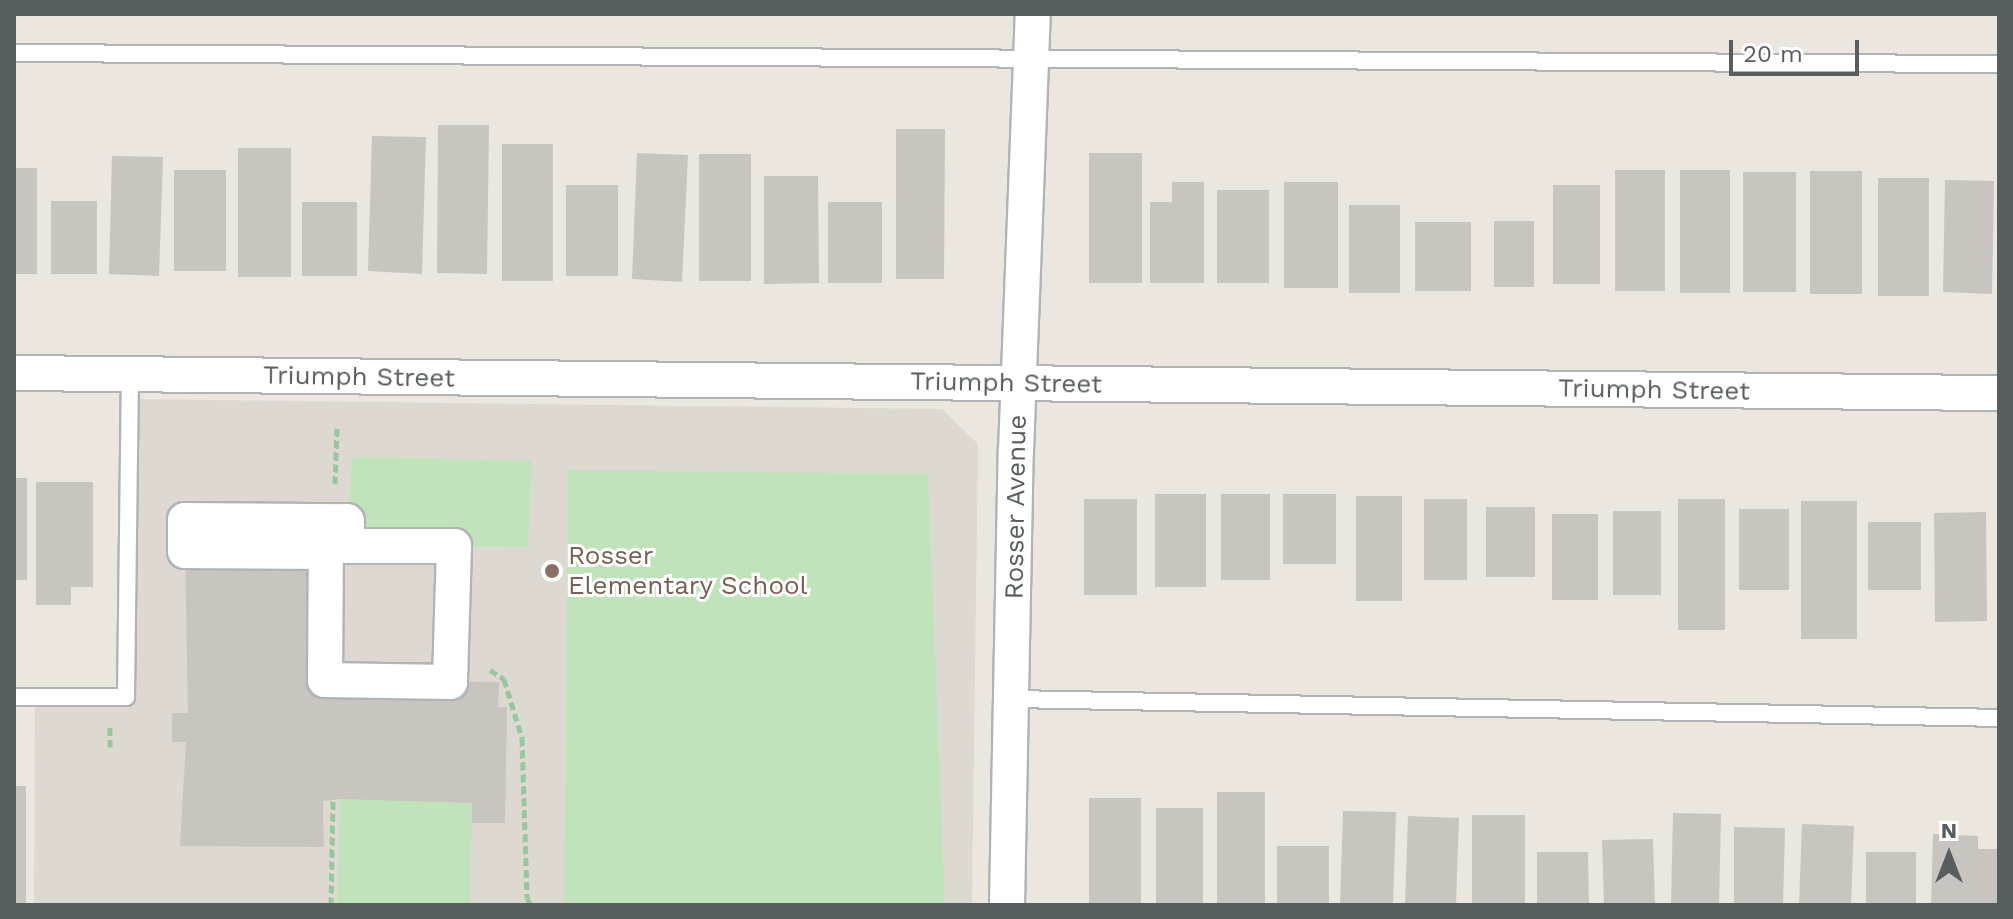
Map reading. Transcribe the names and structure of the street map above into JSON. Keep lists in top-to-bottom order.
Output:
{
  "streets": {
    "street": ["Triumph Street", "Rosser Avenue"]
  },
  "crossings": [
    ["Triumph Street", "Rosser Avenue"]
  ],
  "places": ["Rosser Elementary School"],
  "scale_bar": "20 m",
  "north": "top"
}
